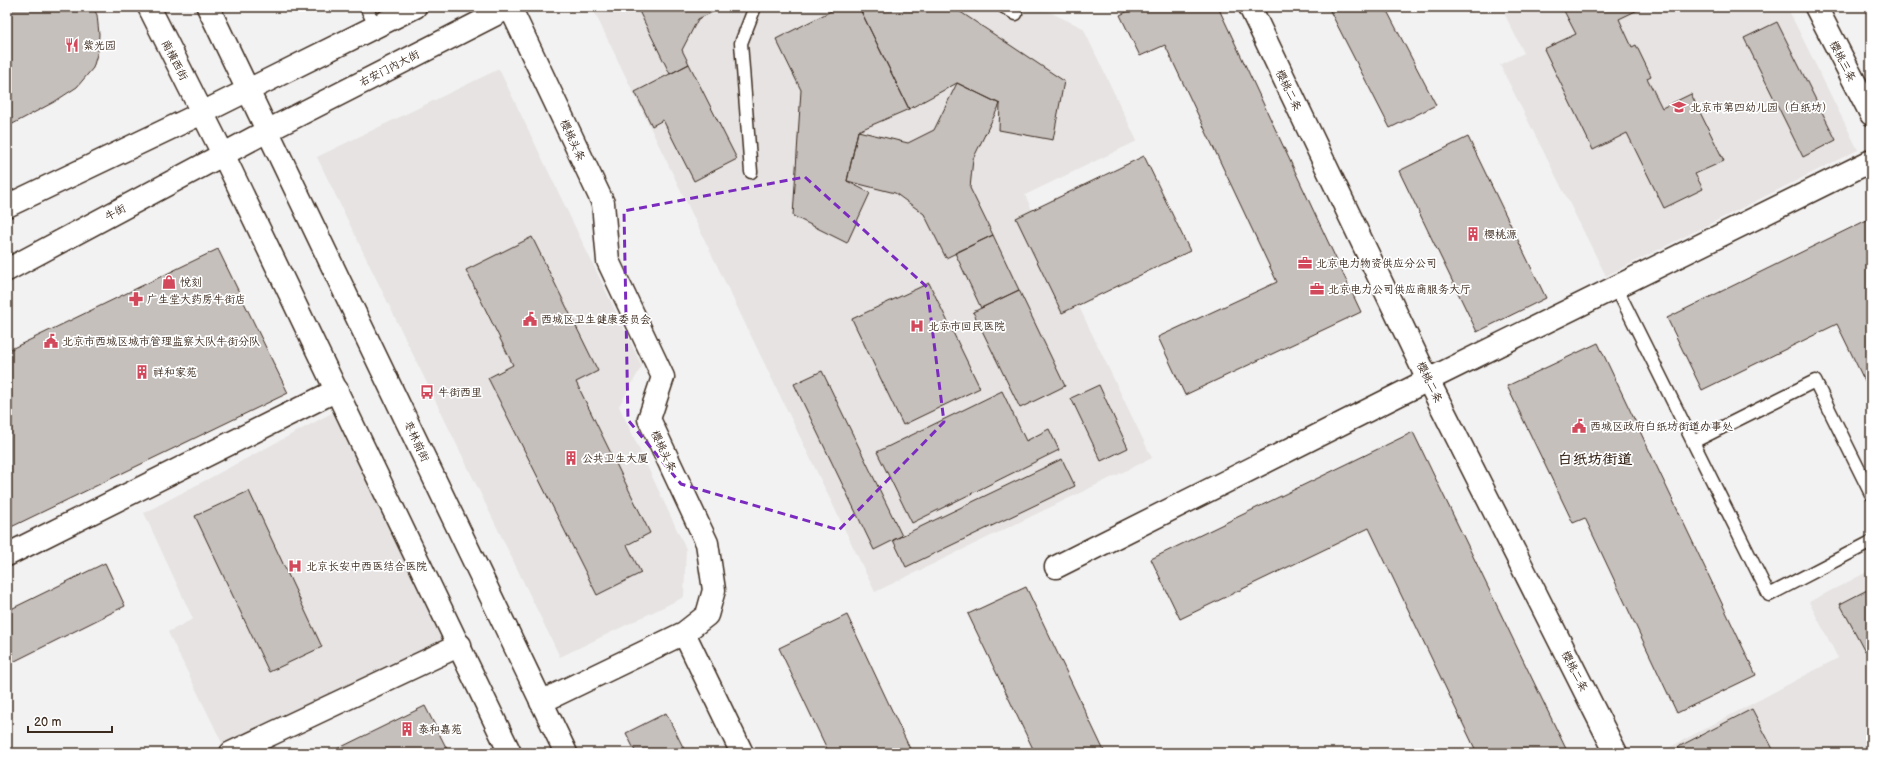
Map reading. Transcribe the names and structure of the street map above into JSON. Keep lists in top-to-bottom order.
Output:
{
  "streets": {
    "street": [
      "南横西街",
      "樱桃三条",
      "右安门内大街",
      "樱桃二条",
      "樱桃头条",
      "牛街",
      "枣林前街"
    ]
  },
  "crossings": [
    ["南横西街", "右安门内大街"],
    ["南横西街", "牛街"],
    ["右安门内大街", "樱桃头条"],
    ["右安门内大街", "牛街"],
    ["右安门内大街", "枣林前街"],
    ["樱桃头条", "枣林前街"]
  ],
  "districts": ["白纸坊街道"],
  "places": {
    "restaurant": ["紫光园"],
    "school or university": ["北京市第四幼儿园（白纸坊）"],
    "building": [
      "樱桃源",
      "祥和家苑",
      "公共卫生大厦",
      "泰和嘉苑"
    ],
    "office": ["北京电力物资供应分公司", "北京电力公司供应商服务大厅"],
    "shop": ["悦刻"],
    "pharmacy": ["广生堂大药房牛街店"],
    "public building": ["西城区卫生健康委员会", "北京市西城区城市管理监察大队牛街分队", "西城区政府白纸坊街道办事处"],
    "hospital": ["北京市回民医院", "北京长安中西医结合医院"],
    "bus stop": ["牛街西里"]
  },
  "scale_bar": "20 m"
}
